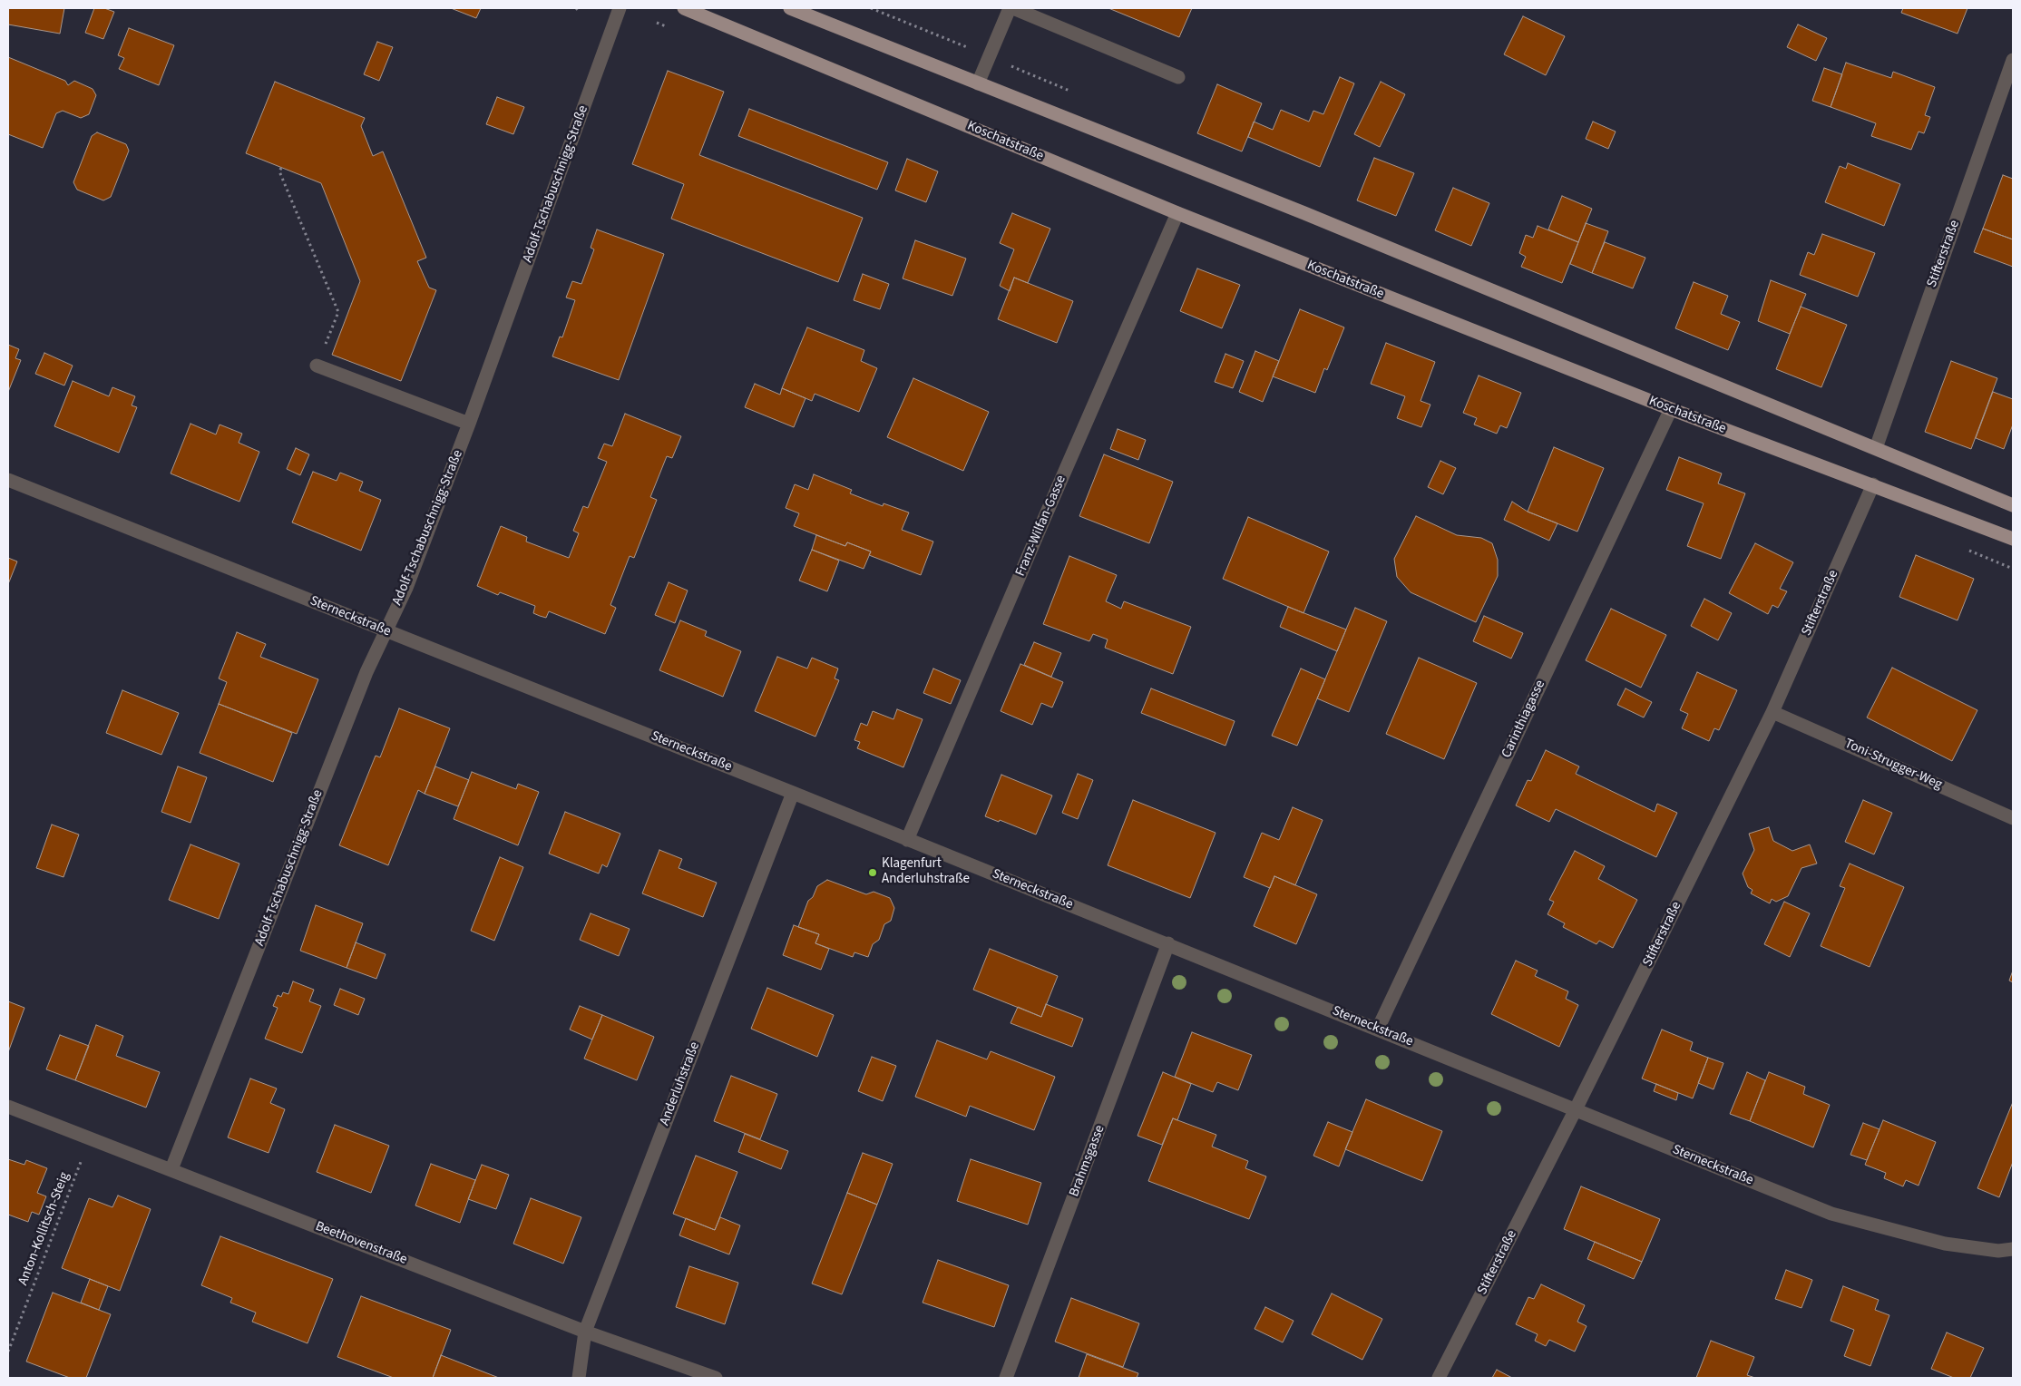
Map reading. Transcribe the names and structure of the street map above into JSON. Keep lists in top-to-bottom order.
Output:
{
  "streets": {
    "main road": ["Koschatstraße"],
    "street": [
      "Adolf-Tschabuschnigg-Straße",
      "Stifterstraße",
      "Franz-Wilfan-Gasse",
      "Sterneckstraße",
      "Carinthiagasse",
      "Toni-Strugger-Weg",
      "Anderluhstraße",
      "Brahmsgasse",
      "Beethovenstraße"
    ],
    "path": ["Anton-Kollitsch-Steig"]
  },
  "crossings": [
    ["Koschatstraße", "Stifterstraße"],
    ["Koschatstraße", "Franz-Wilfan-Gasse"],
    ["Koschatstraße", "Carinthiagasse"],
    ["Adolf-Tschabuschnigg-Straße", "Sterneckstraße"],
    ["Adolf-Tschabuschnigg-Straße", "Beethovenstraße"],
    ["Stifterstraße", "Sterneckstraße"],
    ["Stifterstraße", "Toni-Strugger-Weg"],
    ["Franz-Wilfan-Gasse", "Sterneckstraße"],
    ["Sterneckstraße", "Carinthiagasse"],
    ["Sterneckstraße", "Anderluhstraße"],
    ["Sterneckstraße", "Brahmsgasse"],
    ["Anderluhstraße", "Beethovenstraße"],
    ["Anton-Kollitsch-Steig", "Beethovenstraße"]
  ],
  "places": ["Klagenfurt Anderluhstraße"]
}
